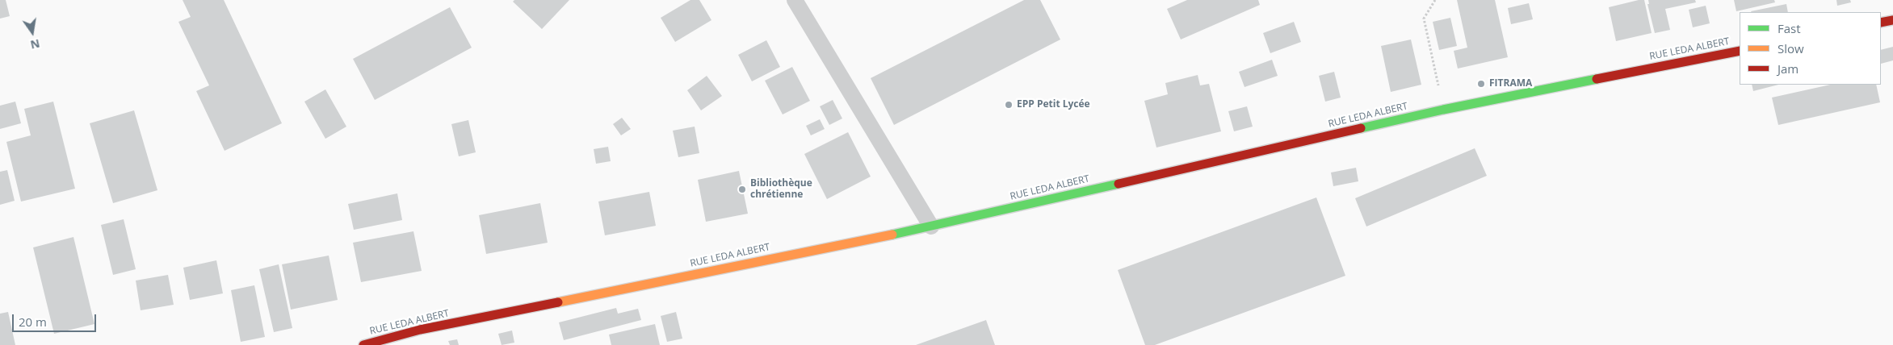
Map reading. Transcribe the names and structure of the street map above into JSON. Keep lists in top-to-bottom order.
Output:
{
  "streets": {
    "street": ["RUE LEDA ALBERT"]
  },
  "places": ["FITRAMA", "EPP Petit Lycée", "Bibliothèque chrétienne"],
  "legend": ["Fast", "Slow", "Jam"],
  "scale_bar": "20 m",
  "north": "bottom"
}
